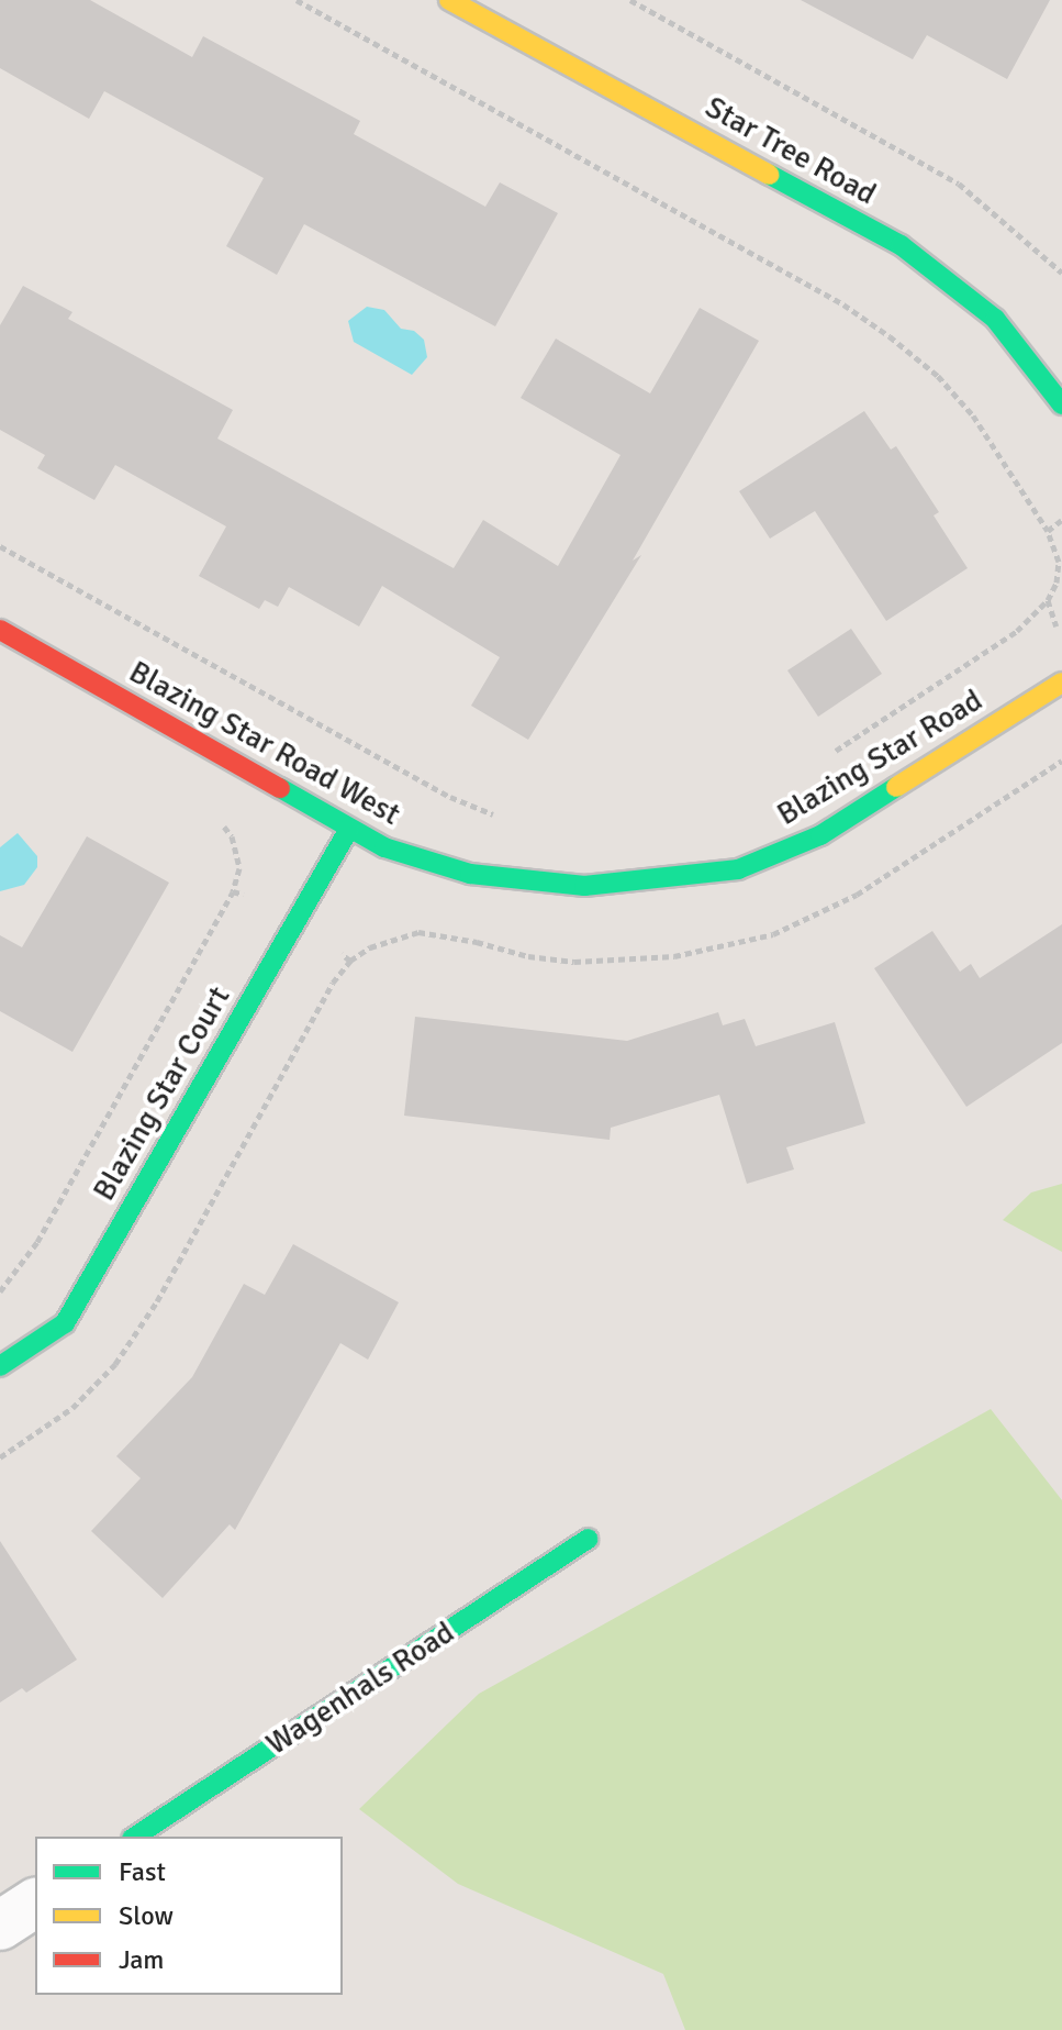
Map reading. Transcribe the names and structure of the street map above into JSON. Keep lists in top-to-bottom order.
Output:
{
  "streets": {
    "street": [
      "Star Tree Road",
      "Blazing Star Road West",
      "Blazing Star Road",
      "Blazing Star Court",
      "Wagenhals Road"
    ]
  },
  "crossings": [
    ["Blazing Star Road West", "Blazing Star Road"],
    ["Blazing Star Road West", "Blazing Star Court"]
  ],
  "legend": ["Fast", "Slow", "Jam"]
}
